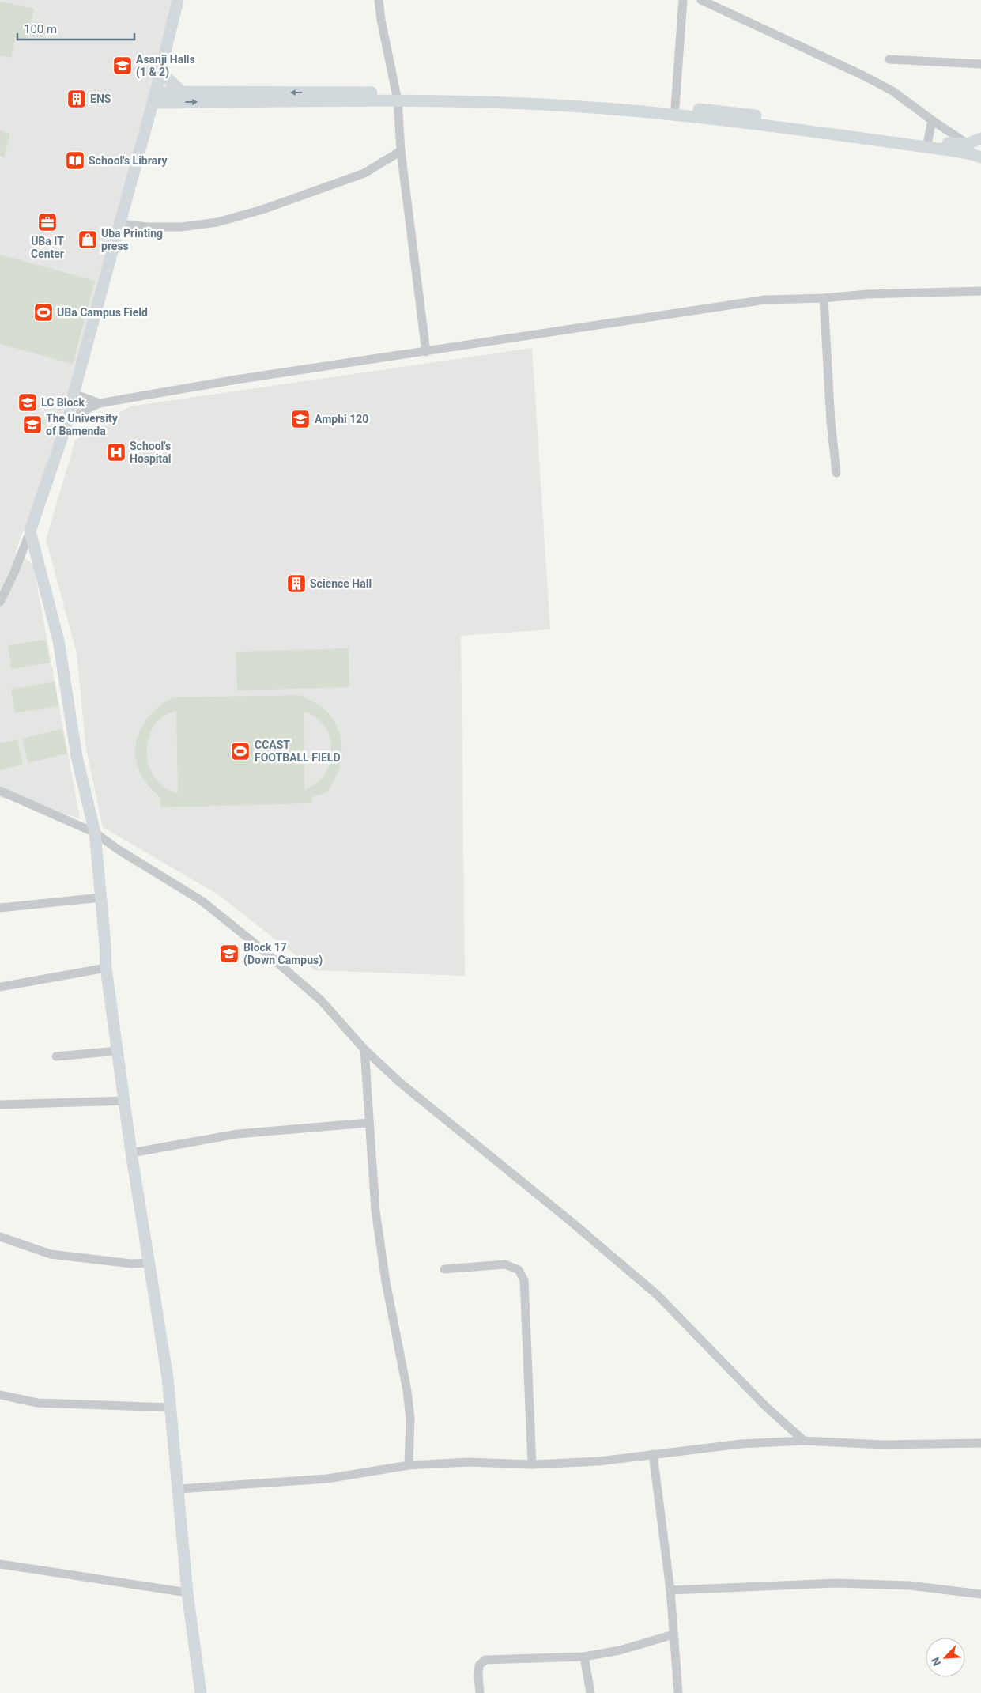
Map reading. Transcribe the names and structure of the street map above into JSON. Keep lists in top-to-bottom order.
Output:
{
  "places": {
    "school or university": [
      "Asanji Halls (1 & 2)",
      "LC Block",
      "Amphi 120",
      "The University of Bamenda",
      "Block 17 (Down Campus)"
    ],
    "building": ["ENS", "Science Hall"],
    "library": ["School's Library"],
    "office": ["UBa IT Center"],
    "shop": ["Uba Printing press"],
    "sports": ["UBa Campus Field", "CCAST FOOTBALL FIELD"],
    "hospital": ["School's Hospital"]
  },
  "scale_bar": "100 m",
  "north": "bottom left"
}
